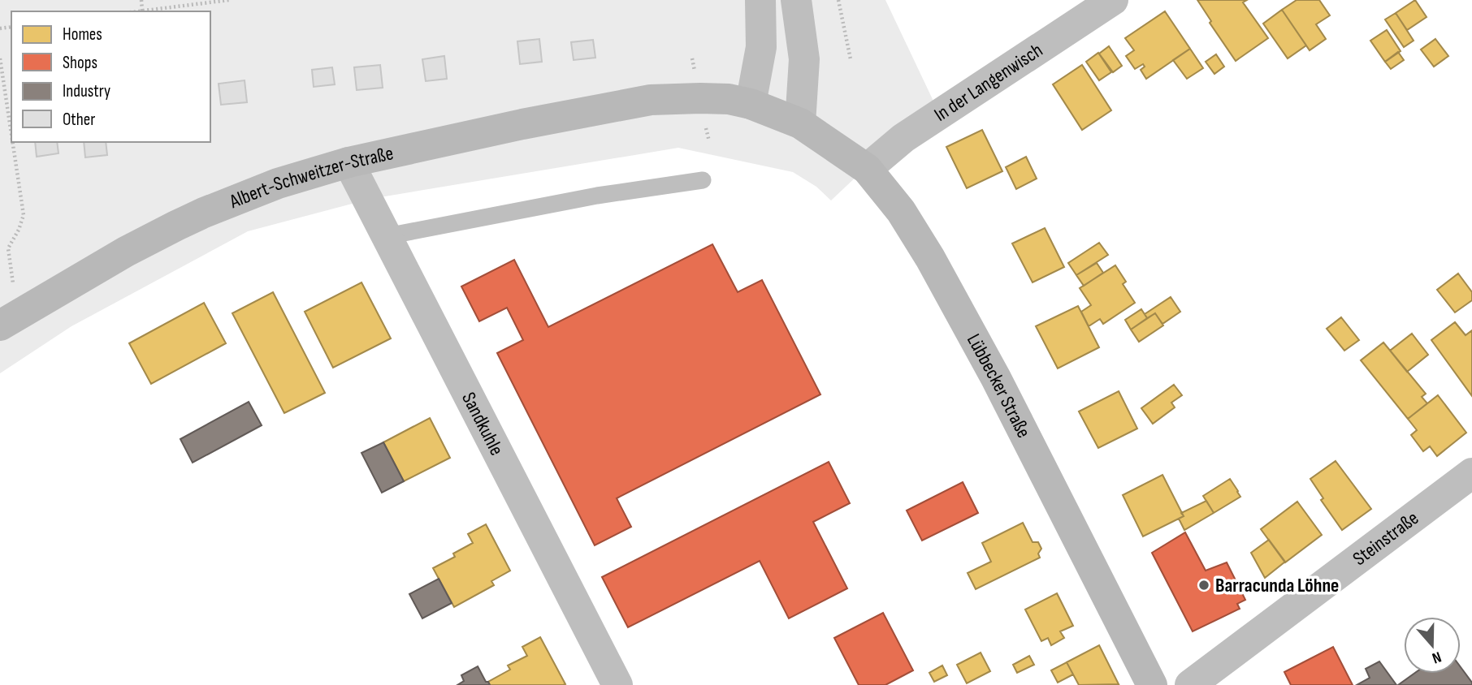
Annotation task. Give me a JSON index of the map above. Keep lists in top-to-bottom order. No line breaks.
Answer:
{"streets":{"main road":["Albert-Schweitzer-Straße","Lübbecker Straße"],"street":["In der Langenwisch","Sandkuhle","Steinstraße"]},"crossings":[["In der Langenwisch","Lübbecker Straße"],["Albert-Schweitzer-Straße","Lübbecker Straße"],["Albert-Schweitzer-Straße","Sandkuhle"]],"places":["Barracunda Löhne"],"legend":["Homes","Shops","Industry","Other"],"north":"bottom"}
